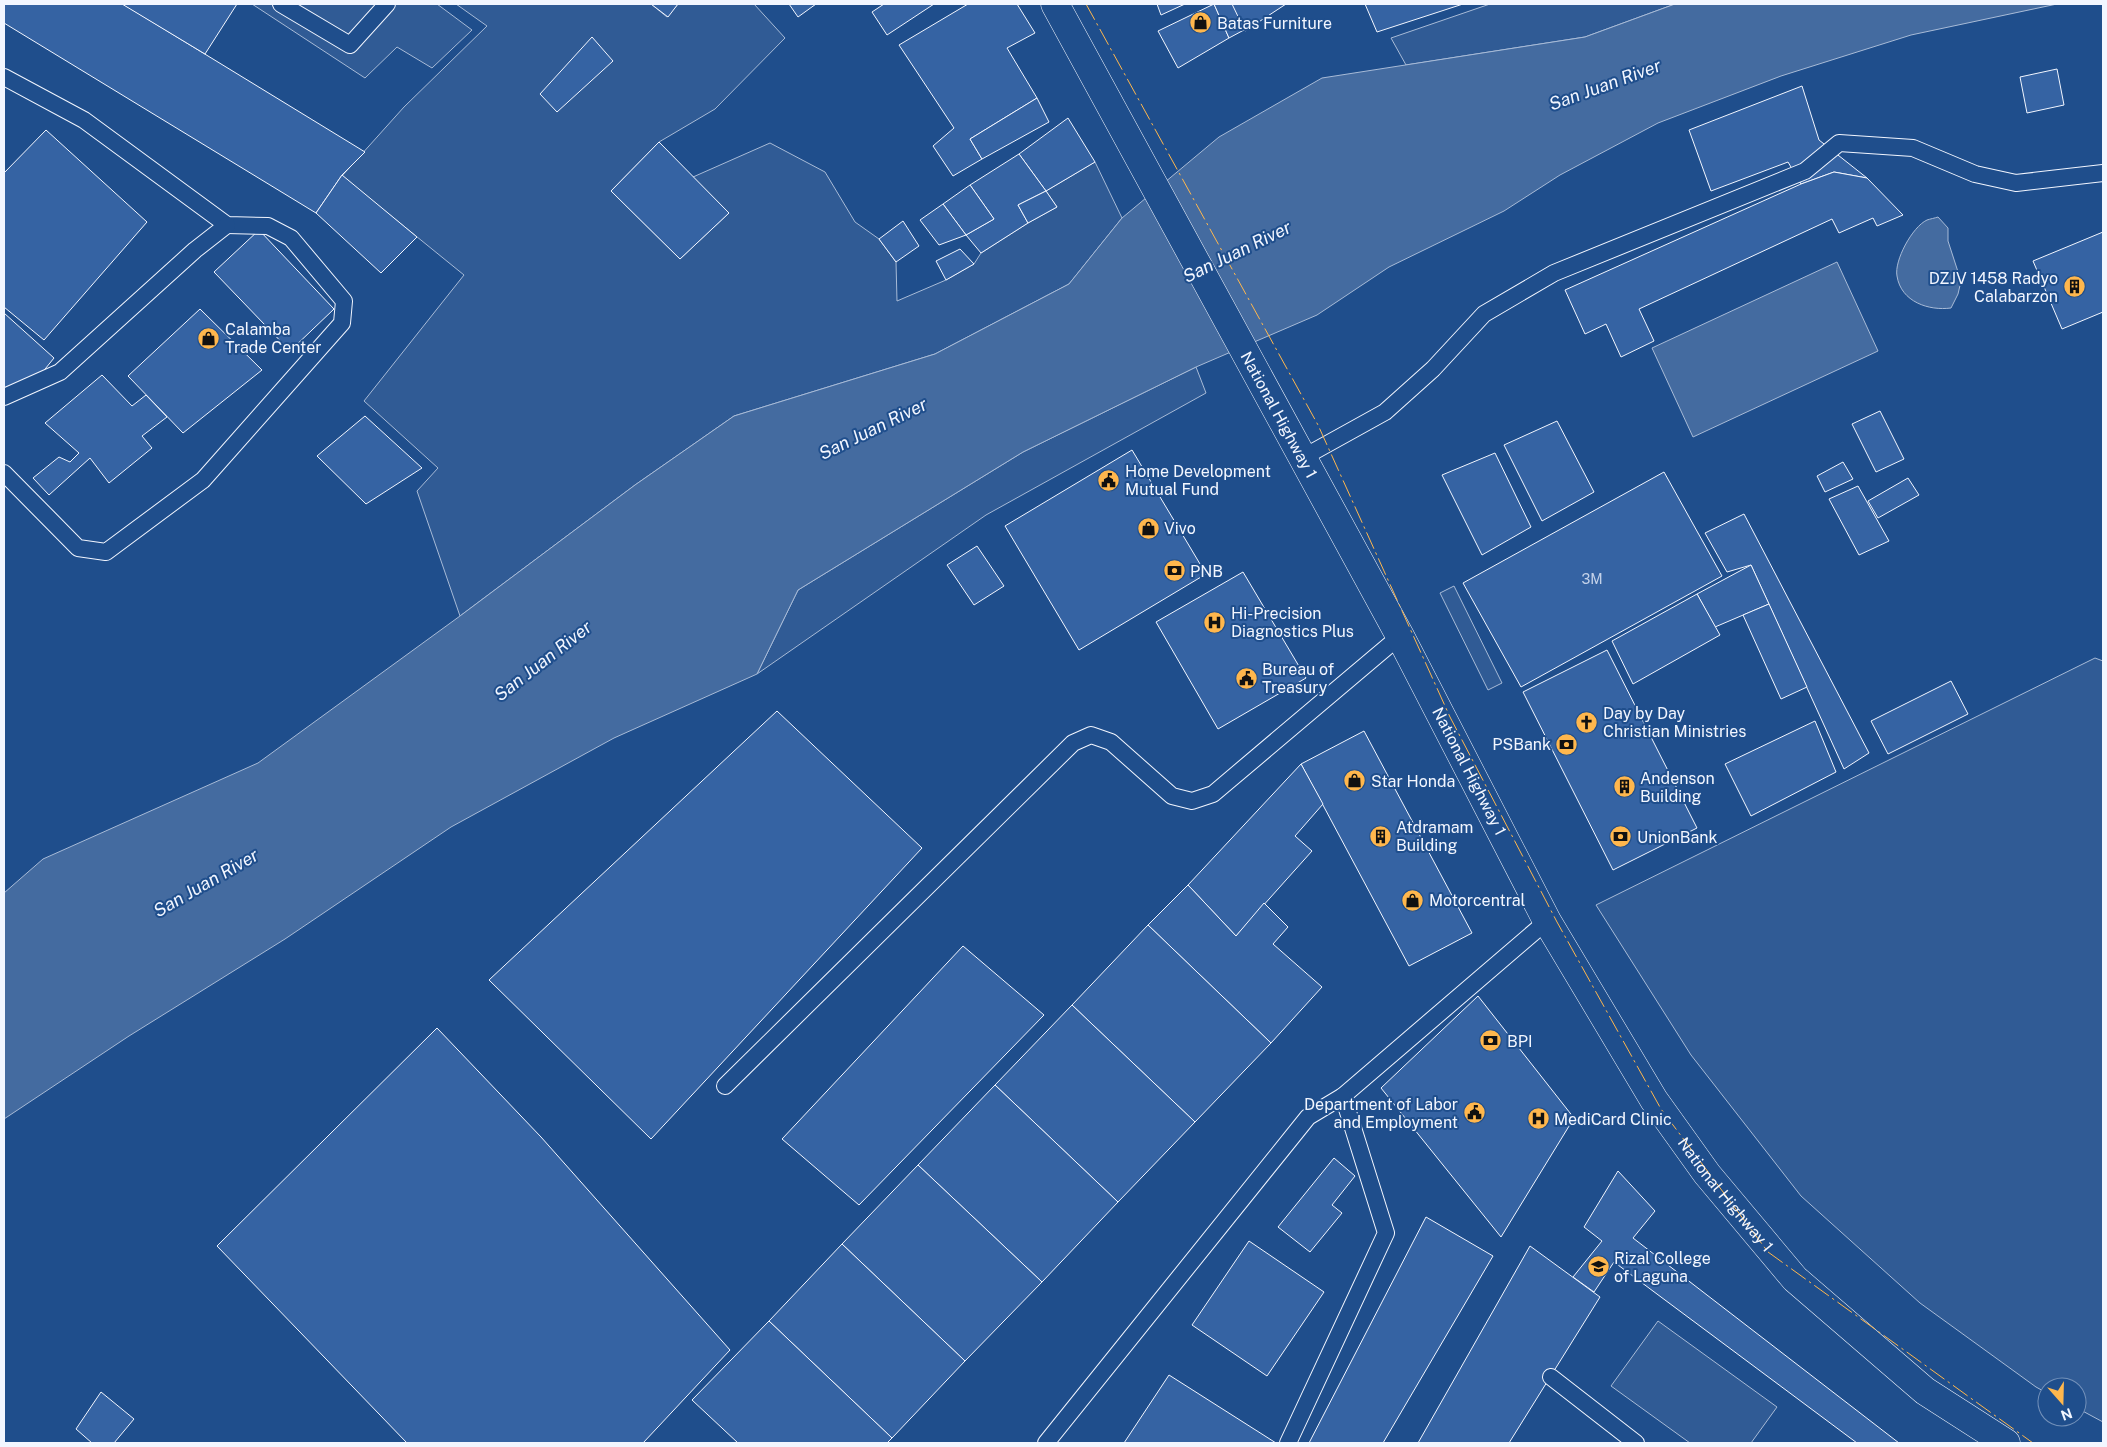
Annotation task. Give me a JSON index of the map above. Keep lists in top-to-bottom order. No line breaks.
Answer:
{"streets":{"highway":["National Highway 1"]},"water":["San Juan River"],"places":{"shop":["Batas Furniture","Calamba Trade Center","Vivo","Star Honda","Motorcentral"],"building":["DZJV 1458 Radyo Calabarzon","Andenson Building","Atdramam Building"],"public building":["Home Development Mutual Fund","Bureau of Treasury","Department of Labor and Employment"],"bank":["PNB","PSBank","UnionBank","BPI"],"hospital":["Hi-Precision Diagnostics Plus","MediCard Clinic"],"church":["Day by Day Christian Ministries"],"school or university":["Rizal College of Laguna"]},"house_numbers":["3M"],"north":"bottom"}
